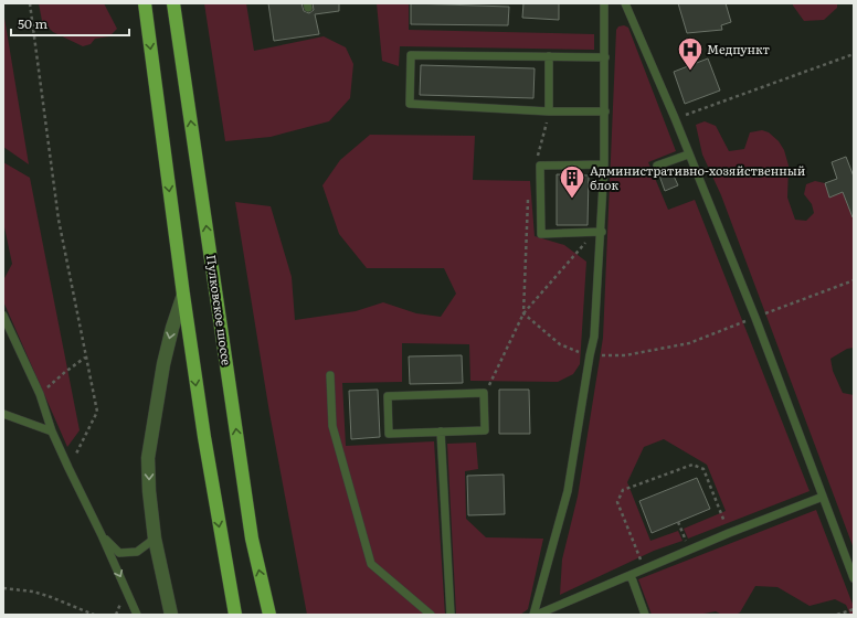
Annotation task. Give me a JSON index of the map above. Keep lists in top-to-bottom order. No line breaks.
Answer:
{"streets":{"highway":["Пулковское шоссе"]},"places":{"hospital":["Медпункт"],"building":["Административно-хозяйственный блок"]},"scale_bar":"50 m"}
